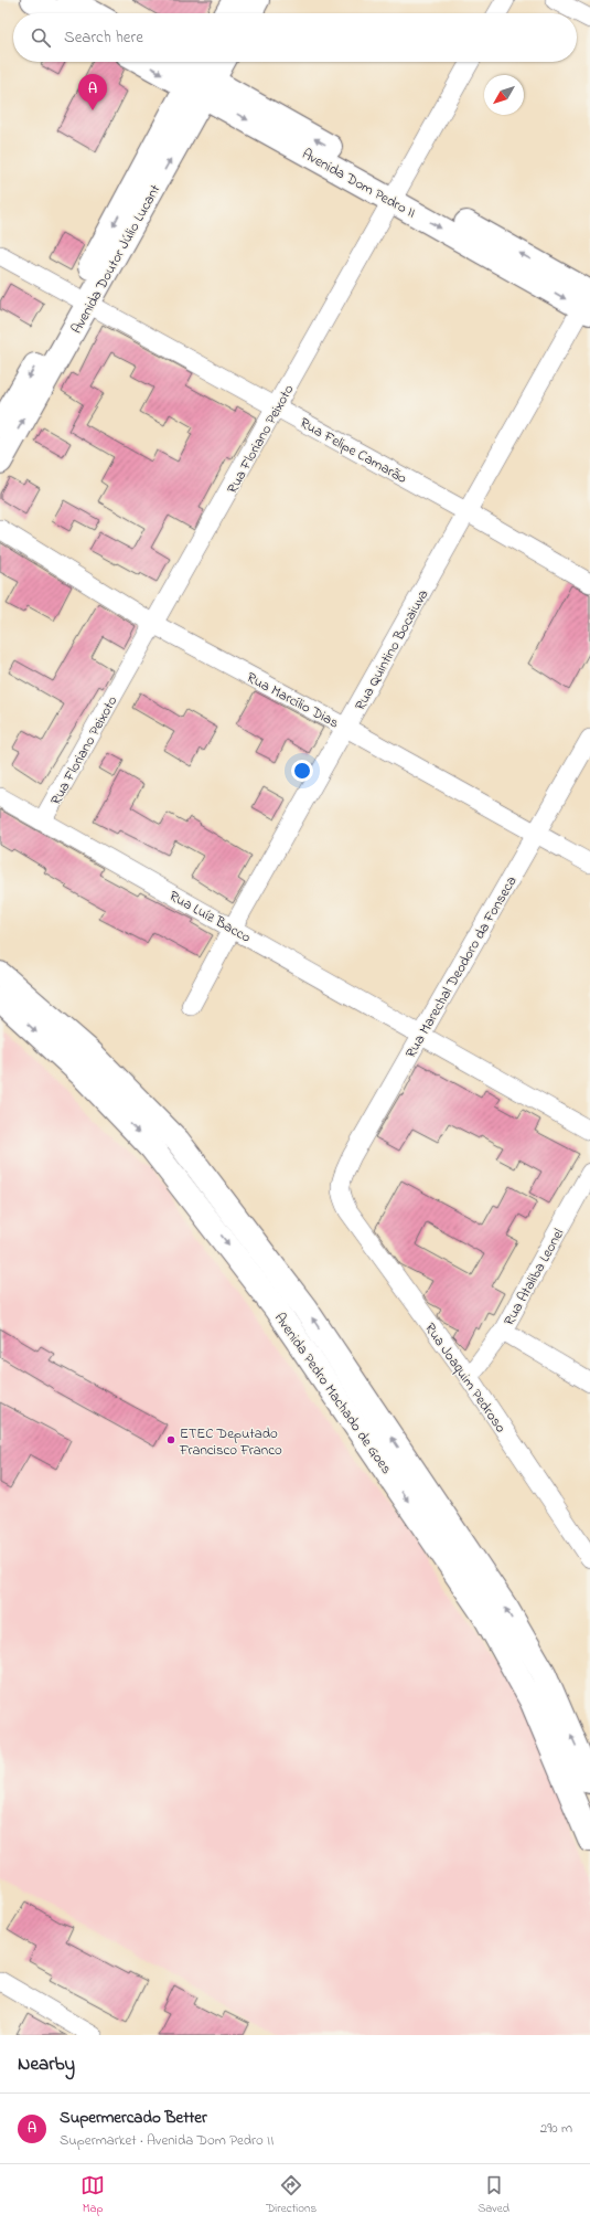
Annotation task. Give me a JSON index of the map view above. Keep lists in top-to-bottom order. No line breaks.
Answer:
{"streets":{"street":["Avenida Dom Pedro II","Avenida Doutor Júlio Lucant","Rua Floriano Peixoto","Rua Felipe Camarão","Rua Quintino Bocaiuva","Rua Marcílio Dias","Rua Luíz Bacco","Rua Marechal Deodoro da Fonseca","Rua Ataliba Leonel","Rua Joaquim Pedroso","Avenida Pedro Machado de Goes"]},"crossings":[["Avenida Dom Pedro II","Avenida Doutor Júlio Lucant"],["Avenida Dom Pedro II","Rua Floriano Peixoto"],["Avenida Dom Pedro II","Rua Quintino Bocaiuva"],["Avenida Doutor Júlio Lucant","Rua Felipe Camarão"],["Rua Floriano Peixoto","Rua Felipe Camarão"],["Rua Floriano Peixoto","Rua Marcílio Dias"],["Rua Floriano Peixoto","Rua Luíz Bacco"],["Rua Felipe Camarão","Rua Quintino Bocaiuva"],["Rua Quintino Bocaiuva","Rua Marcílio Dias"],["Rua Quintino Bocaiuva","Rua Luíz Bacco"],["Rua Marcílio Dias","Rua Marechal Deodoro da Fonseca"],["Rua Luíz Bacco","Rua Marechal Deodoro da Fonseca"],["Rua Marechal Deodoro da Fonseca","Rua Joaquim Pedroso"],["Rua Ataliba Leonel","Rua Joaquim Pedroso"]],"places":["ETEC Deputado Francisco Franco"],"north":"bottom left","page":{"search":"Search here","pins":"A","heading":"Nearby","list":[{"mark":"A","name":"Supermercado Better","note":"Supermarket · Avenida Dom Pedro II","value":"290 m"}],"nav":["Map","Directions","Saved"]}}
